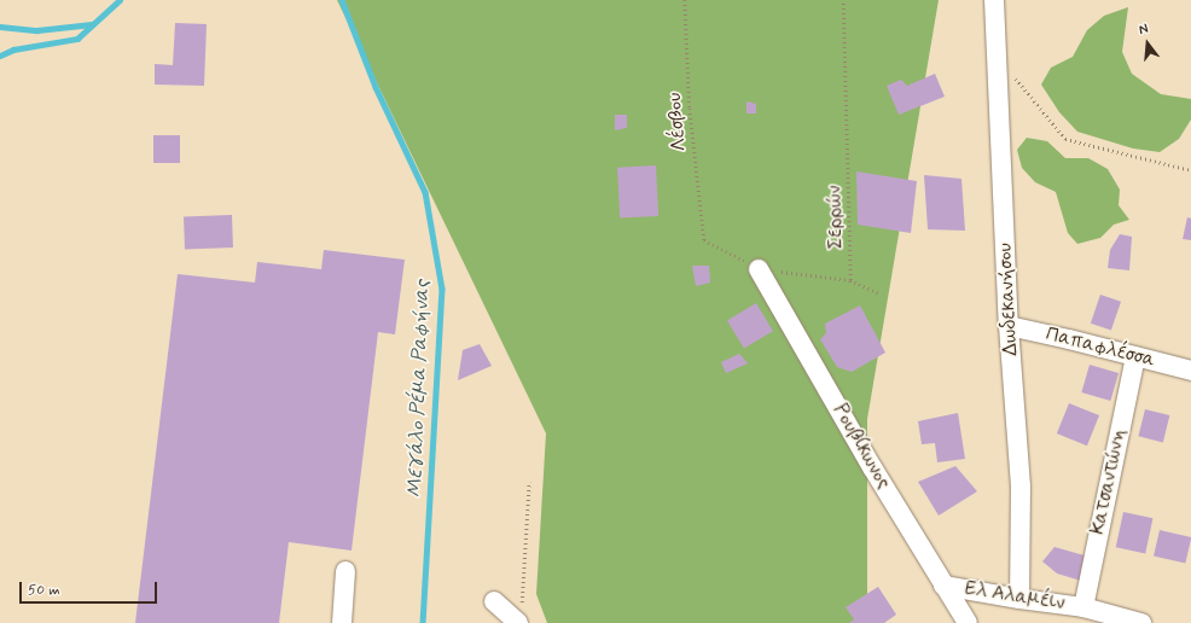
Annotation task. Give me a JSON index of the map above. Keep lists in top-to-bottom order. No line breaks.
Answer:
{"streets":{"street":["Δωδεκανήσου","Παπαφλέσσα","Ρουβίκωνος","Κατσαντώνη","Ελ Αλαμέιν"],"path":["Λέσβου","Σερρών"]},"crossings":[["Λέσβου","Σερρών"],["Σερρών","Ρουβίκωνος"],["Δωδεκανήσου","Παπαφλέσσα"],["Δωδεκανήσου","Ελ Αλαμέιν"],["Παπαφλέσσα","Κατσαντώνη"],["Ρουβίκωνος","Ελ Αλαμέιν"],["Κατσαντώνη","Ελ Αλαμέιν"]],"water":["Μεγάλο Ρέμα Ραφήνας"],"scale_bar":"50 m","north":"top"}
